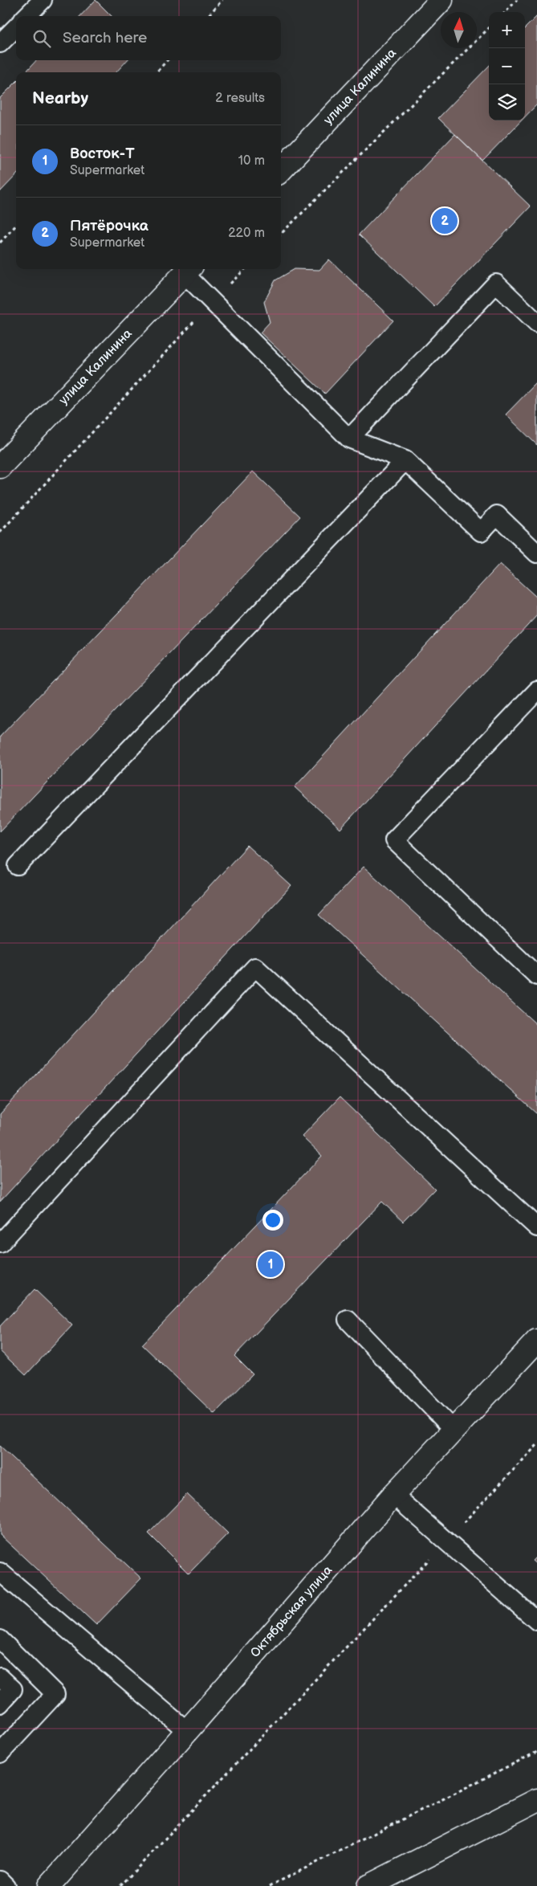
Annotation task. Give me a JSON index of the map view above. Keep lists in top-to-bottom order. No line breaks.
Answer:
{"streets":{"street":["улица Калинина","Октябрьская улица"]},"north":"top","page":{"map_buttons":["+","−"],"search":"Search here","heading":["Nearby","2 results"],"list":[{"mark":"1","name":"Восток-Т","note":"Supermarket","value":"10 m"},{"mark":"2","name":"Пятёрочка","note":"Supermarket","value":"220 m"}],"pins":["2","1"]}}
